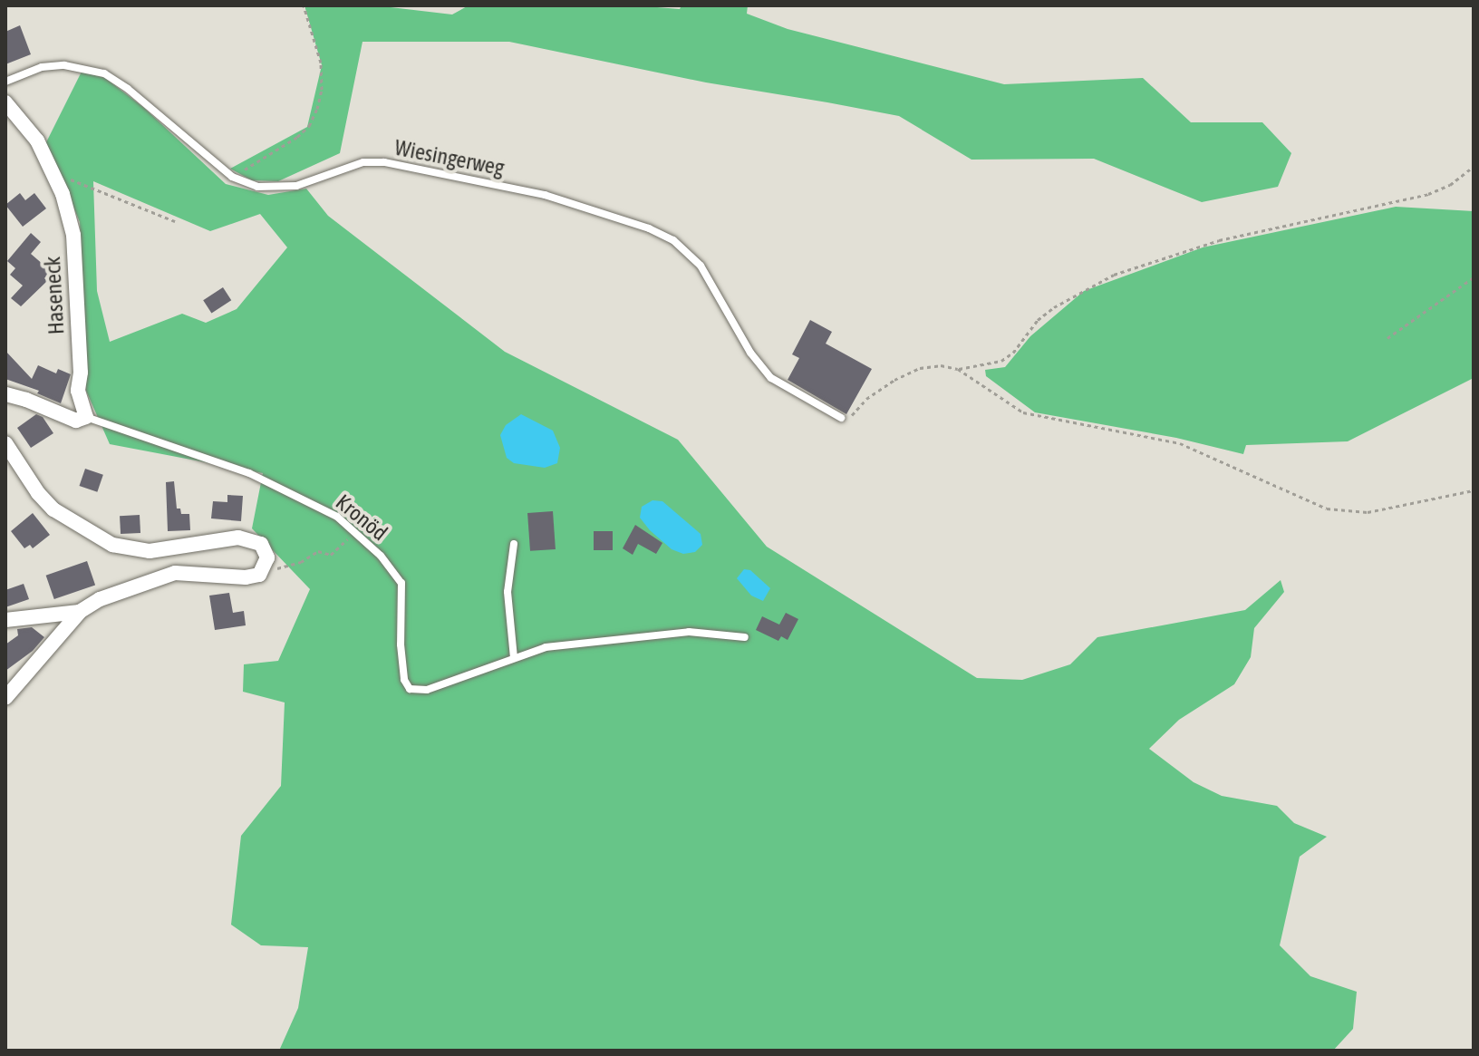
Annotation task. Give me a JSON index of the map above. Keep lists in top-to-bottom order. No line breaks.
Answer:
{"streets":{"street":["Haseneck"],"lane":["Wiesingerweg","Kronöd"]},"crossings":[["Haseneck","Kronöd"]]}
